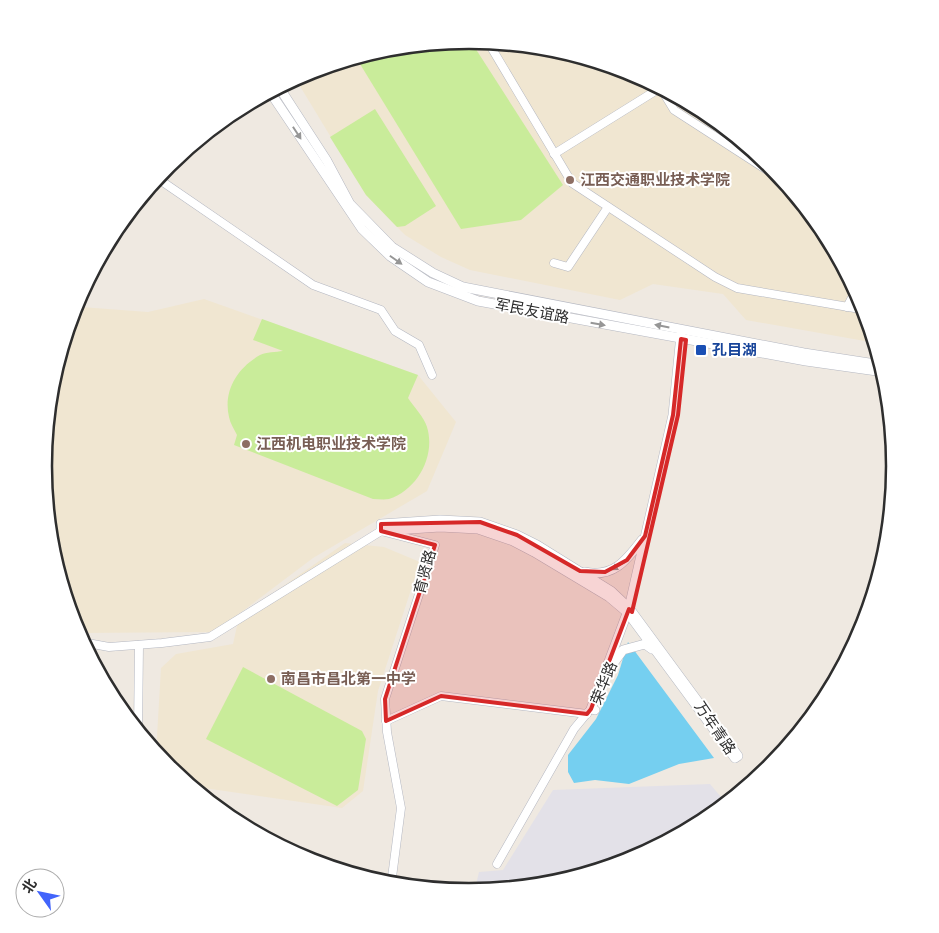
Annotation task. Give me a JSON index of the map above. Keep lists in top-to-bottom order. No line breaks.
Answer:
{"streets":{"street":["军民友谊路","育贤路","荣华路","万年青路"]},"crossings":[["军民友谊路","荣华路"],["育贤路","万年青路"],["荣华路","万年青路"]],"places":{"other":["江西交通职业技术学院","江西机电职业技术学院","南昌市昌北第一中学"],"transit":["孔目湖"]},"north":"top left"}
